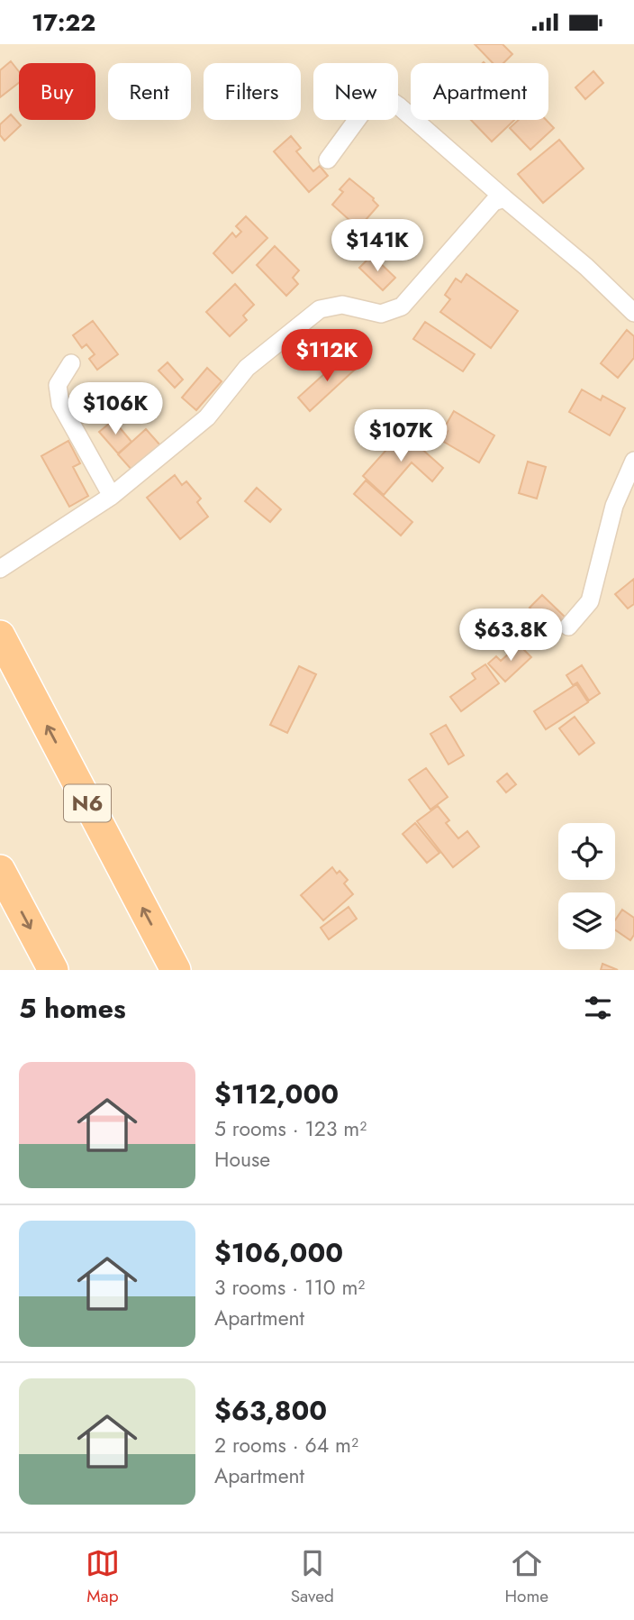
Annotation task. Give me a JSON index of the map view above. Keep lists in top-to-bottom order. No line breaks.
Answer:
{"streets":{"highway":["N6"]},"page":{"status":"17:22","chip":["Buy","Rent","Filters","New","Apartment"],"price":["$141K","$112K","$106K","$107K","$63.8K"],"heading":"5 homes","list":[{"name":"$112,000","note":"5 rooms · 123 m² · House"},{"name":"$106,000","note":"3 rooms · 110 m² · Apartment"},{"name":"$63,800","note":"2 rooms · 64 m² · Apartment"}],"tabs":["Map","Saved","Home"]}}
